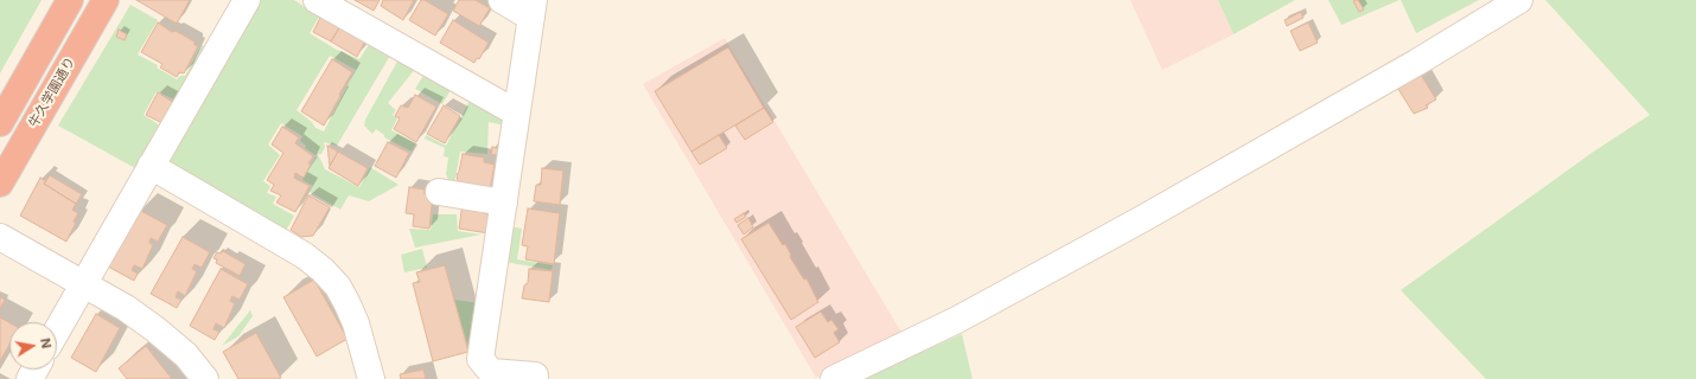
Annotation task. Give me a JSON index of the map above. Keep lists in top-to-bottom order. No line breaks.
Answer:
{"streets":{"highway":["牛久学園通り"]},"north":"right"}
